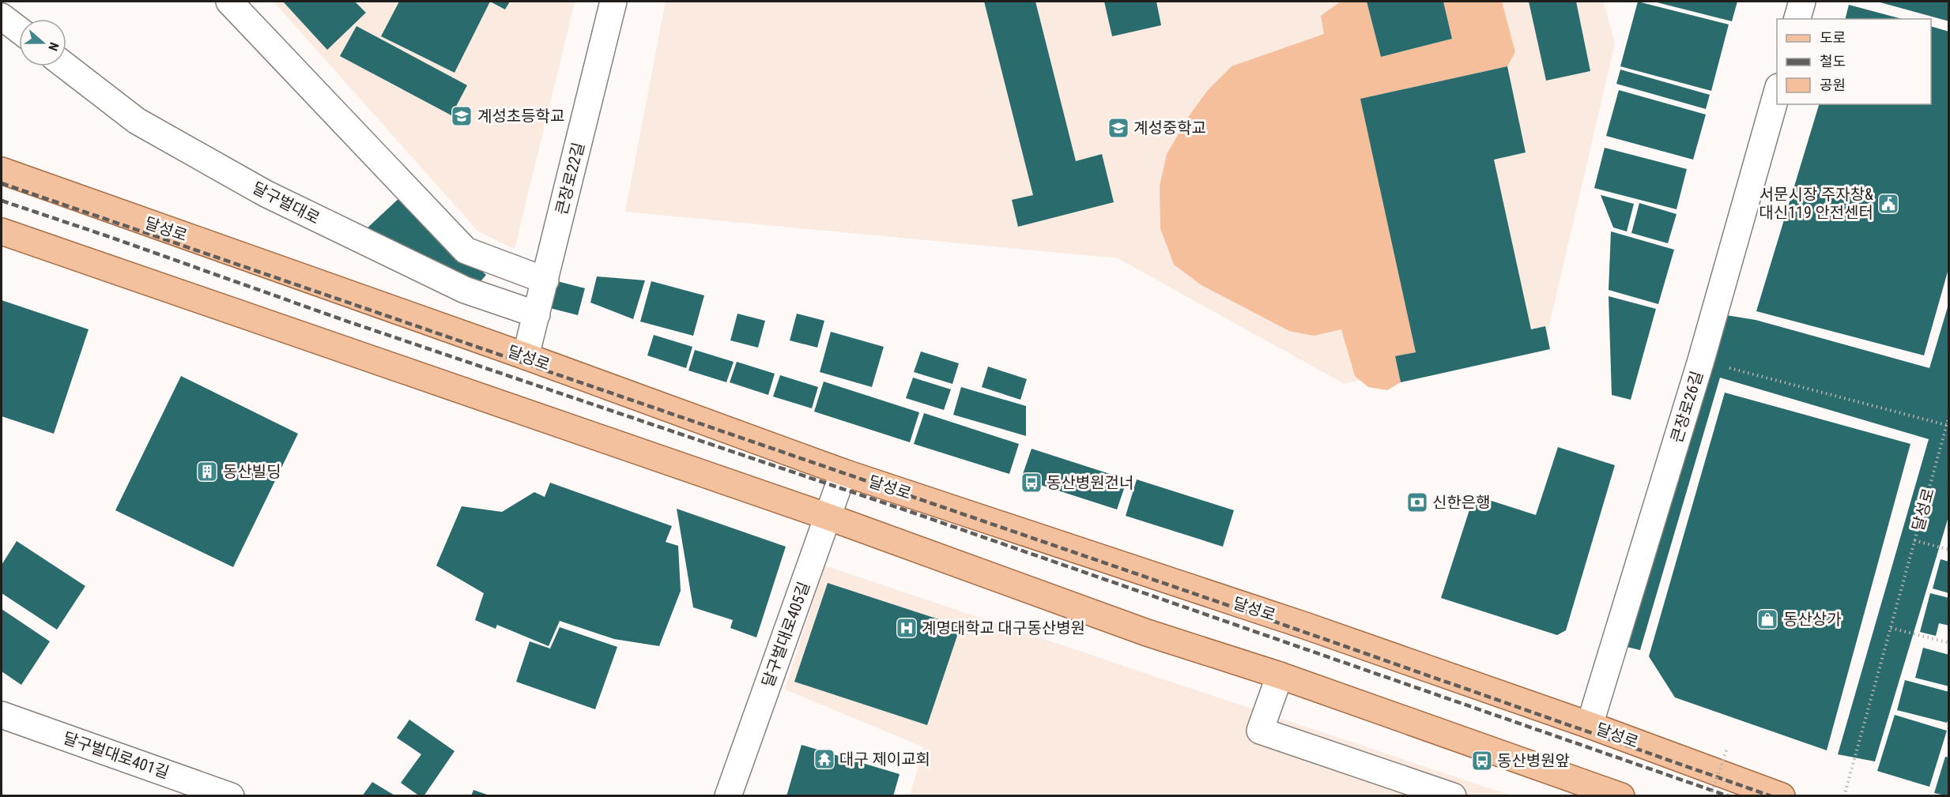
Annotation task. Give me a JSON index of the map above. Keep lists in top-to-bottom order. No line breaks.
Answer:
{"streets":{"main road":["달성로"],"street":["큰장로22길","달구벌대로","큰장로26길","달구벌대로405길","달구벌대로401길"]},"crossings":[["큰장로22길","달구벌대로"],["큰장로22길","달성로"],["달성로","큰장로26길"],["달성로","달구벌대로405길"]],"places":{"school or university":["계성초등학교","계성중학교"],"public building":["서문시장 주자창& 대신119 안전센터"],"building":["동산빌딩"],"bus stop":["동산병원건너","동산병원앞"],"bank":["신한은행"],"shop":["동산상가"],"hospital":["계명대학교 대구동산병원"],"temple":["대구 제이교회"]},"legend":["도로","철도","공원"],"north":"right"}
